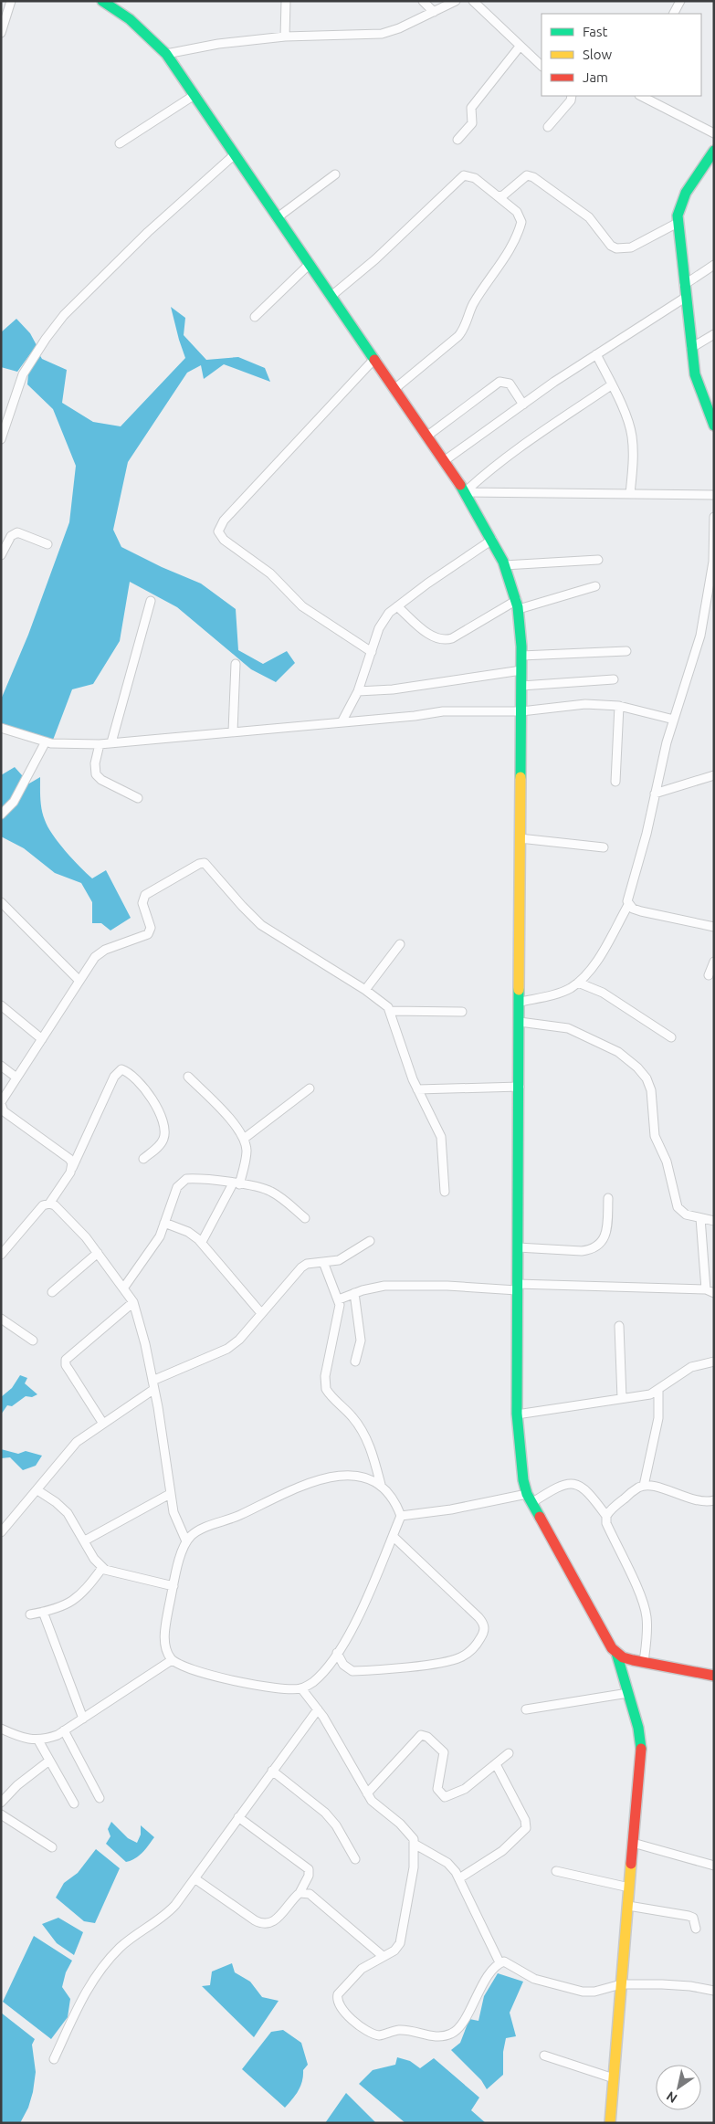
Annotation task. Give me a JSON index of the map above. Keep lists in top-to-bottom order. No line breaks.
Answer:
{"legend":["Fast","Slow","Jam"],"north":"bottom left"}
